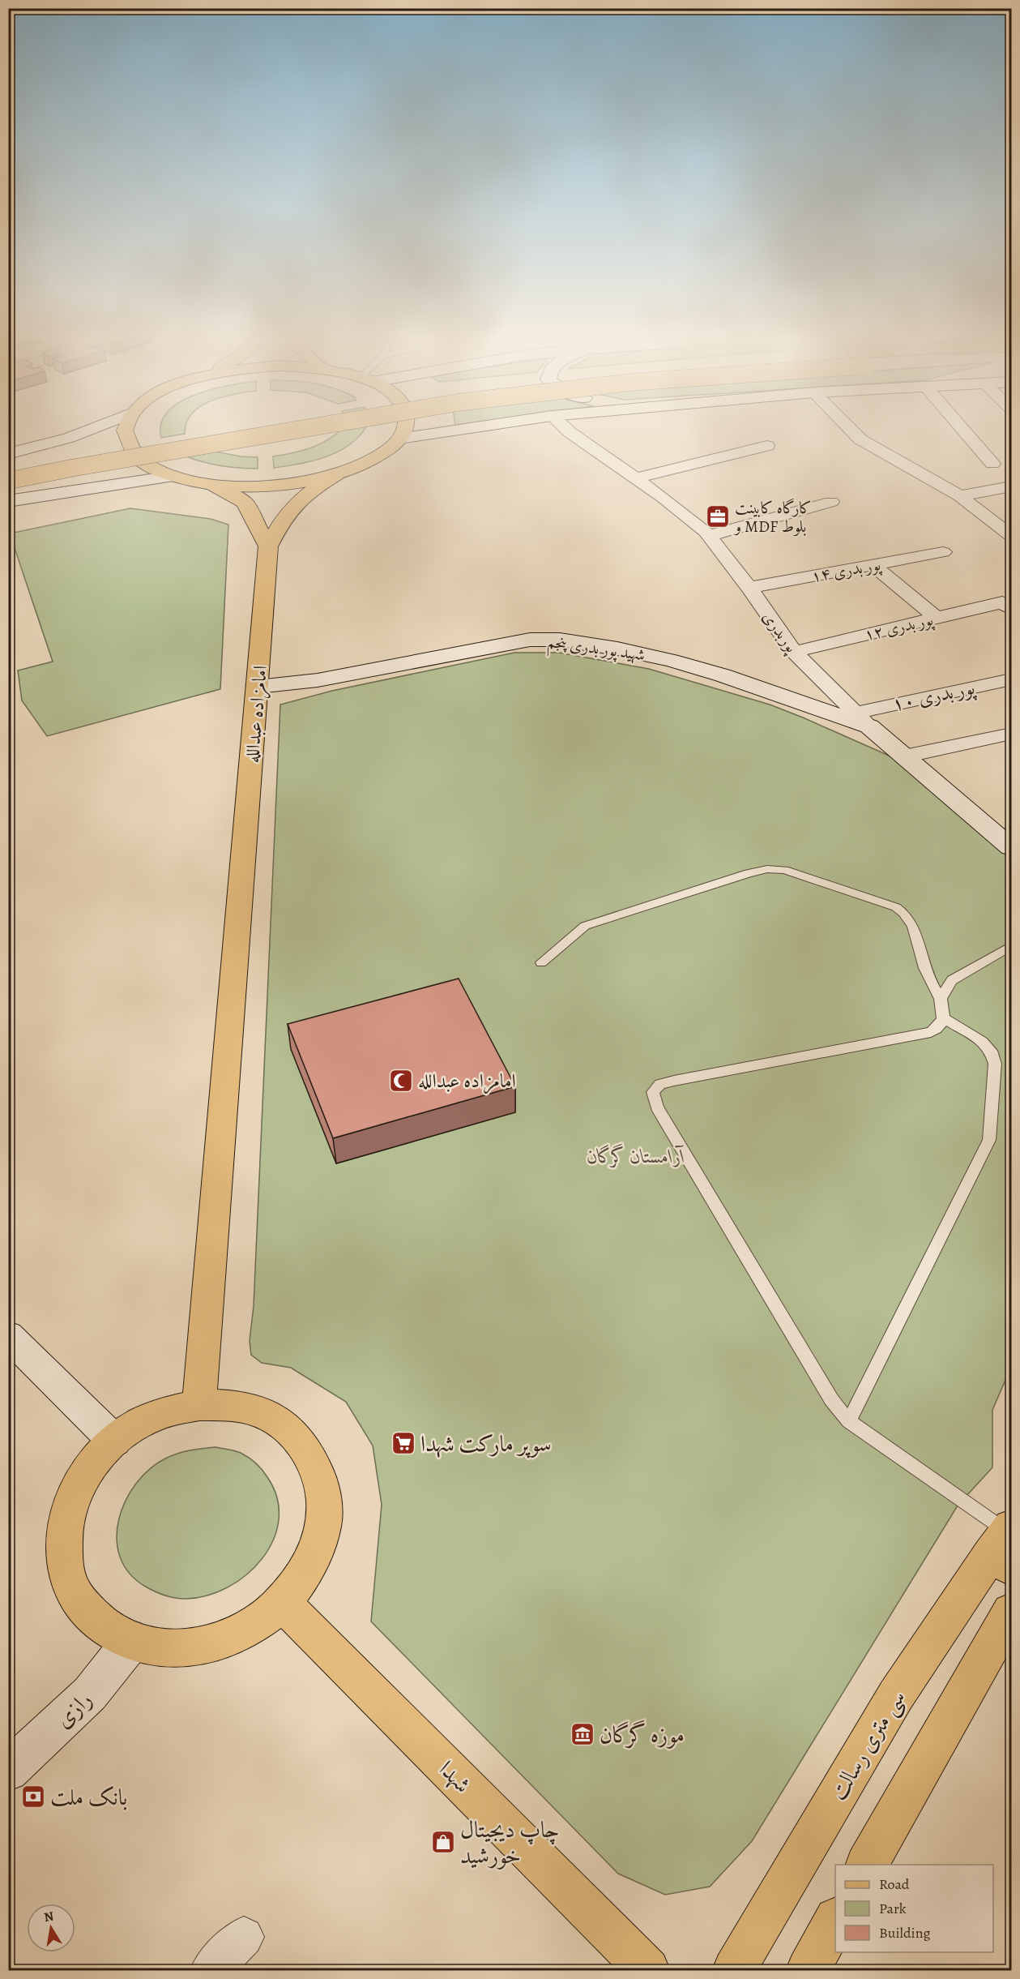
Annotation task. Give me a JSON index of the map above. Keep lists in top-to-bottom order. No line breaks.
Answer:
{"streets":{"main road":["پوربدری","شهید پور بدری پنجم","امامزاده عبدالله","رازی","سی متری رسالت","شهدا"],"street":["پور بدری ۱۴","پور بدری ۱۲","پور بدری ۱۰"]},"crossings":[["پور بدری ۱۴","پوربدری"],["پور بدری ۱۲","پوربدری"],["پوربدری","شهید پور بدری پنجم"],["پوربدری","پور بدری ۱۰"],["شهید پور بدری پنجم","پور بدری ۱۰"],["شهید پور بدری پنجم","امامزاده عبدالله"]],"parks":["آرامستان گرگان"],"places":{"office":["کارگاه کابینت و MDF بلوط"],"mosque":["امامزاده عبدالله"],"supermarket":["سوپر مارکت شهدا"],"museum":["موزه گرگان"],"bank":["بانک ملت"],"shop":["چاپ دیجیتال خورشید"]},"legend":["Road","Park","Building"],"north":"top"}
